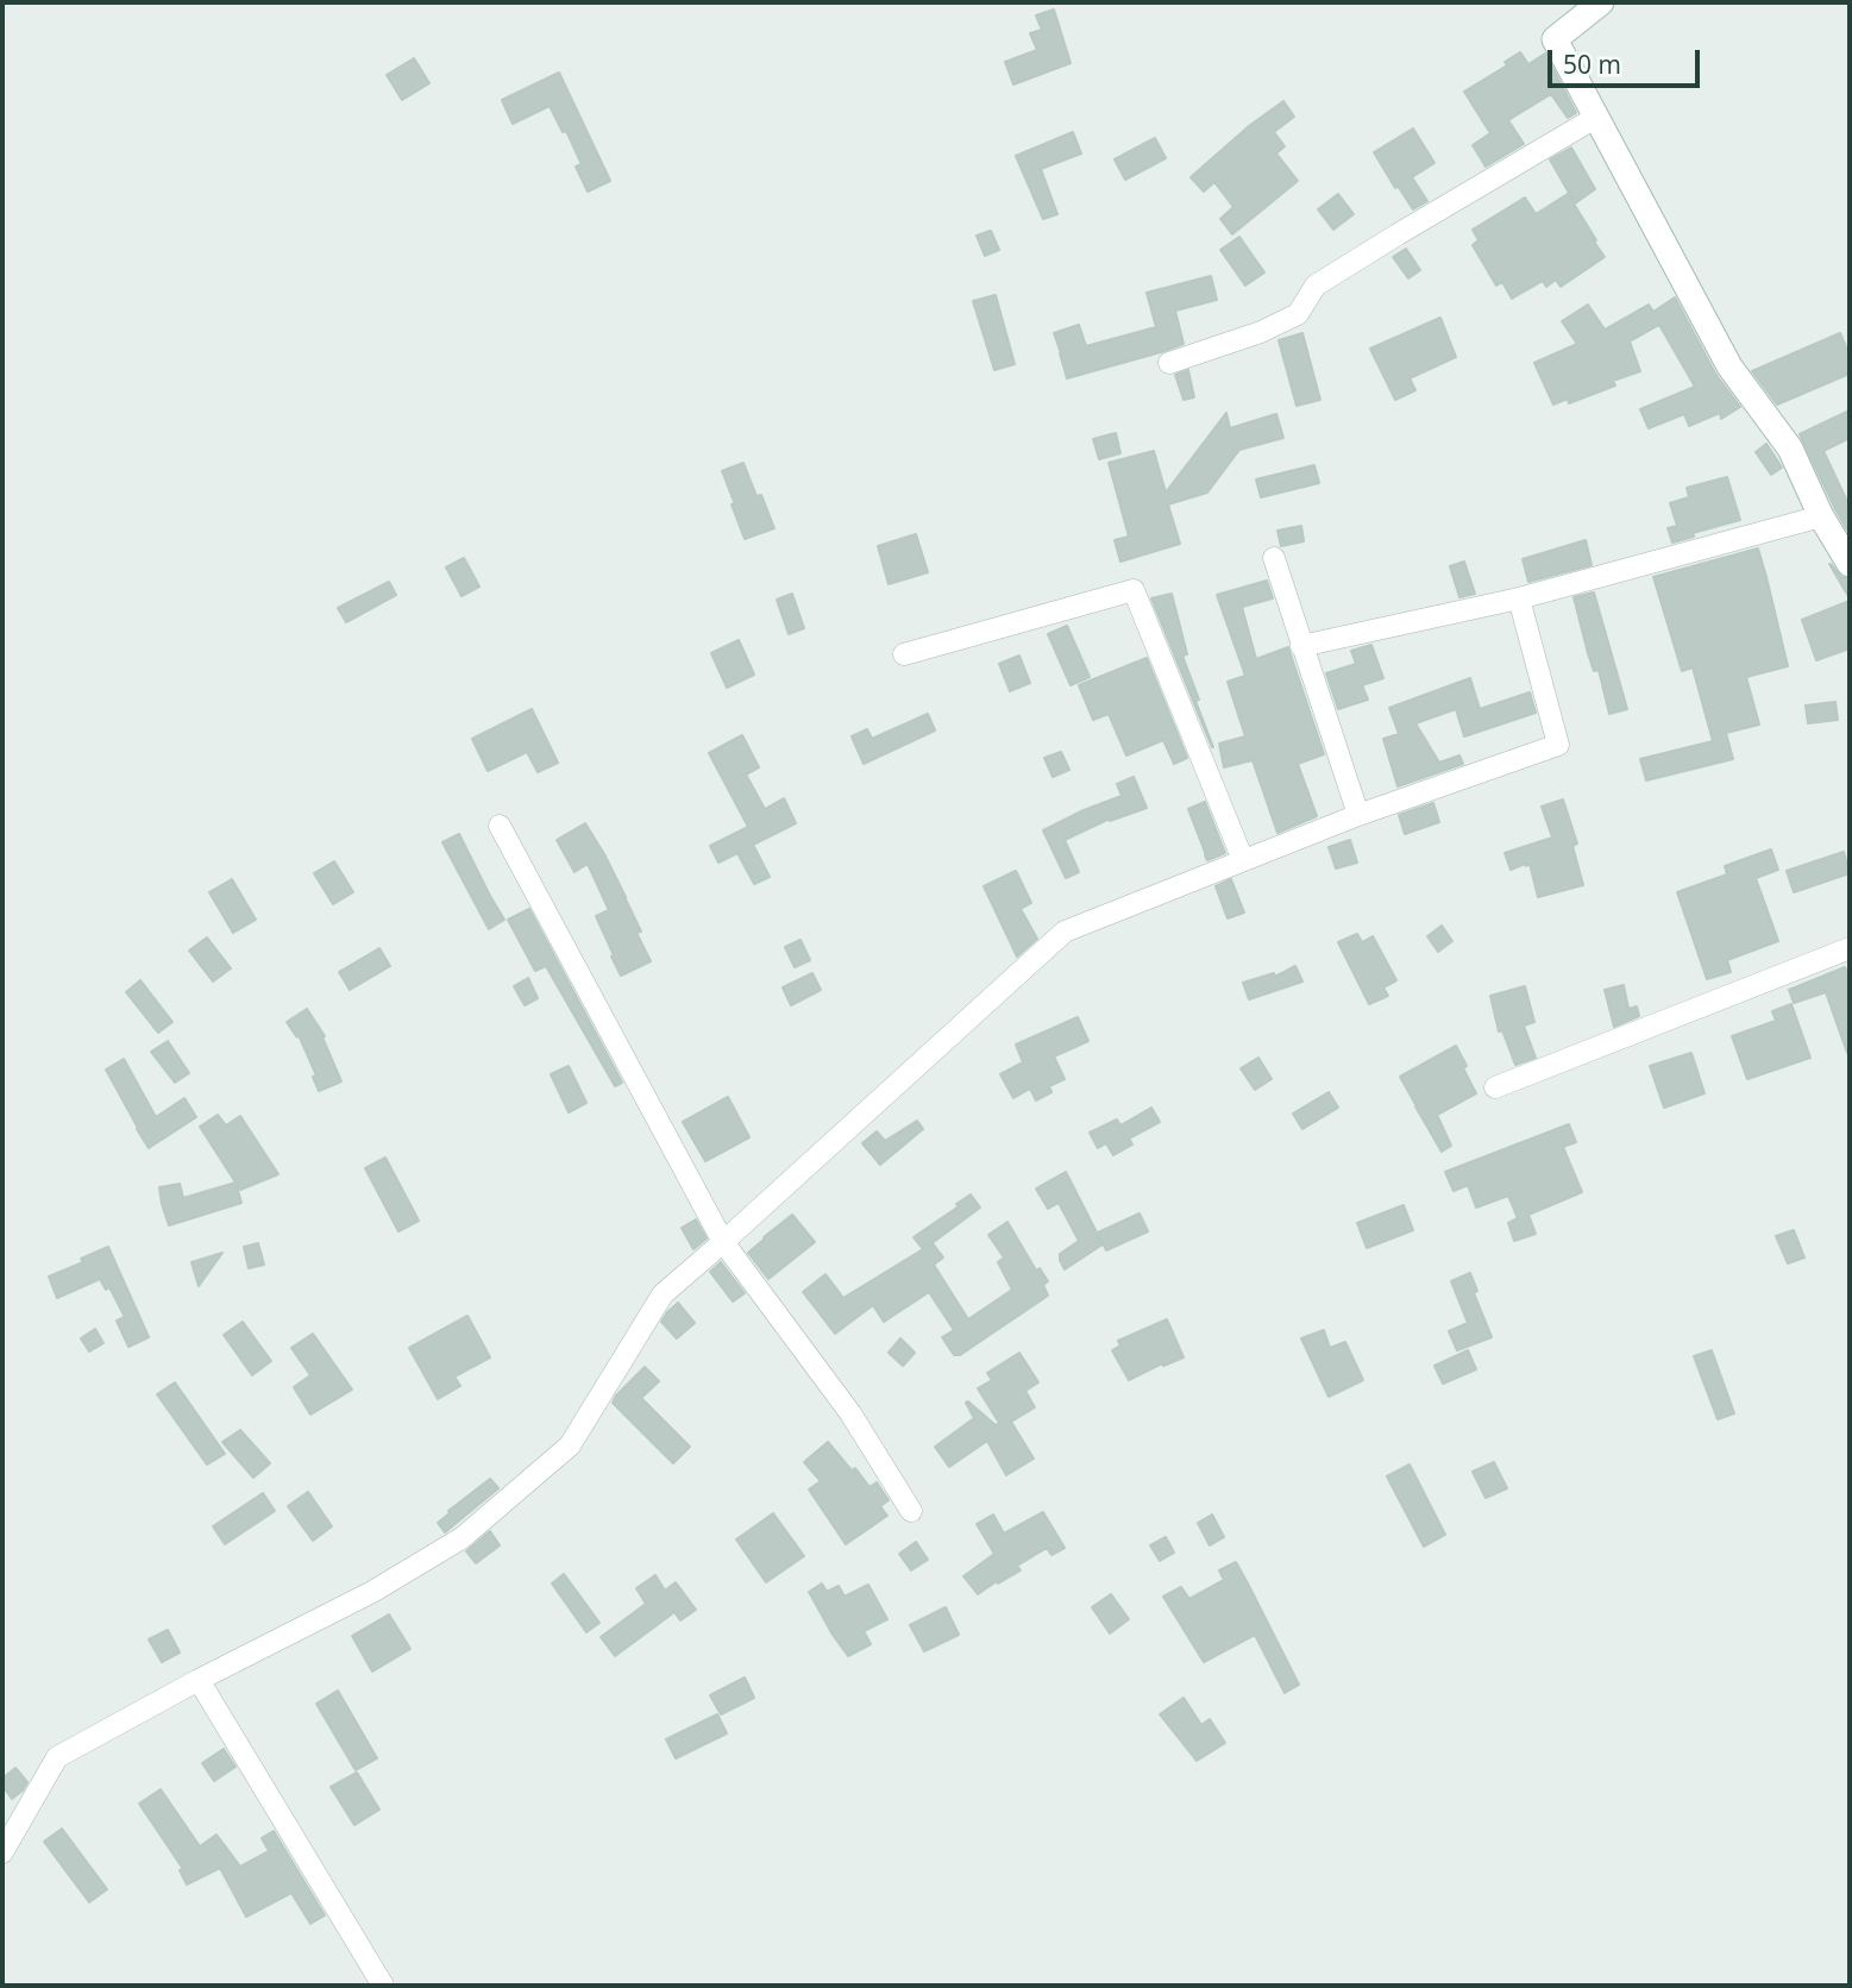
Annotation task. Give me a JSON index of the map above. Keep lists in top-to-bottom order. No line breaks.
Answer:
{"scale_bar":"50 m"}
